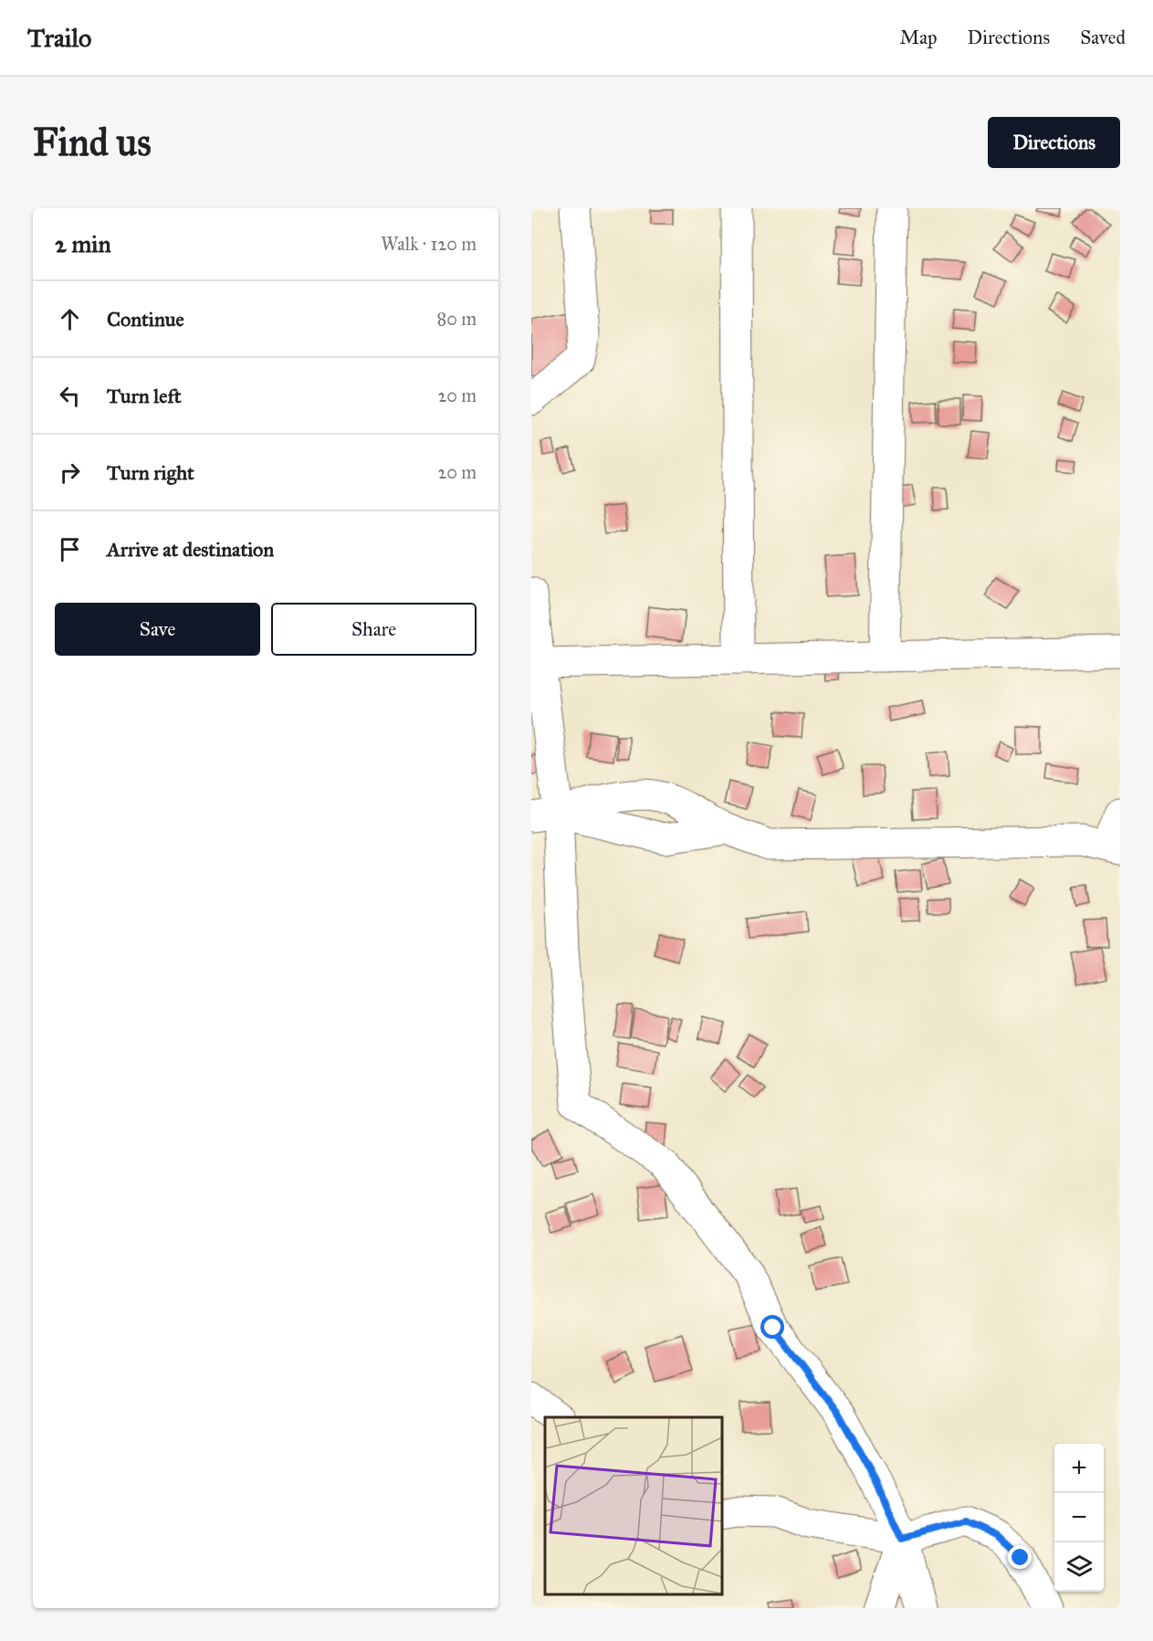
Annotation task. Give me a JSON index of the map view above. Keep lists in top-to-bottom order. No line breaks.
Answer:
{"page":{"header":"Trailo","nav":["Map","Directions","Saved"],"buttons":["Directions",["Save","Share"]],"title":"Find us","heading":["2 min","Walk · 120 m"],"list":[["Continue","80 m"],["Turn left","20 m"],["Turn right","20 m"],"Arrive at destination"],"map_buttons":["+","−"]}}
